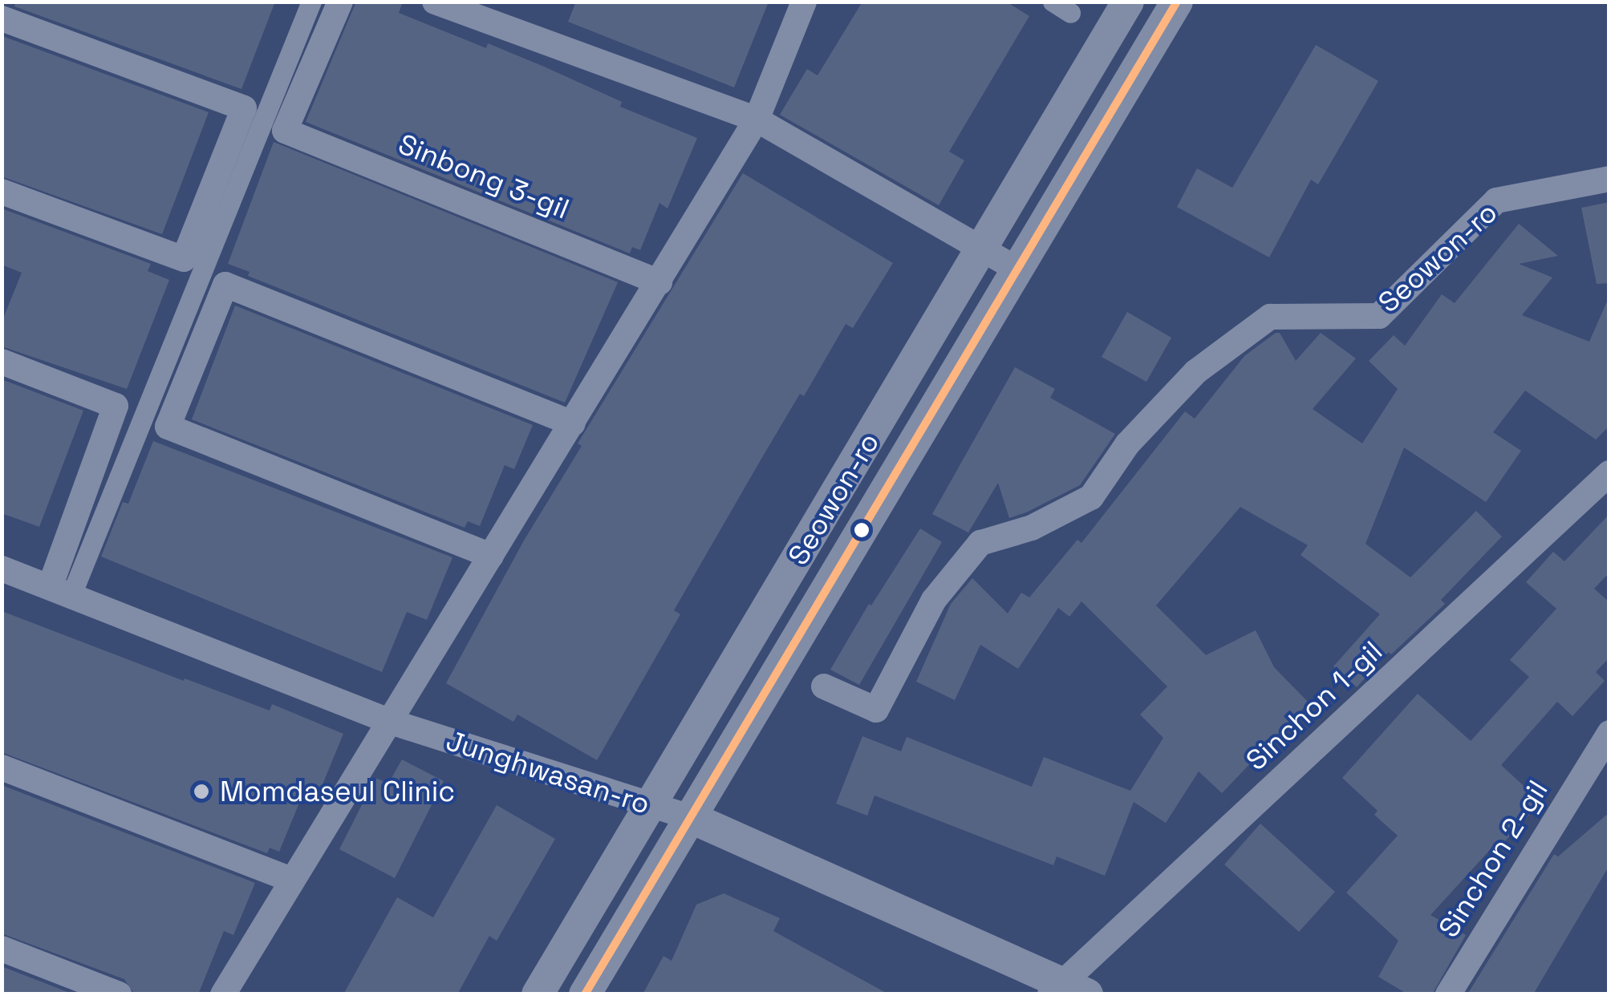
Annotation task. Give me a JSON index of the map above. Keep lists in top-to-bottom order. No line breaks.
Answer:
{"streets":{"street":["Sinbong 3-gil","Seowon-ro","Sinchon 1-gil","Junghwasan-ro","Sinchon 2-gil"]},"crossings":[["Seowon-ro","Junghwasan-ro"],["Sinchon 1-gil","Junghwasan-ro"]],"places":["Momdaseul Clinic"]}
